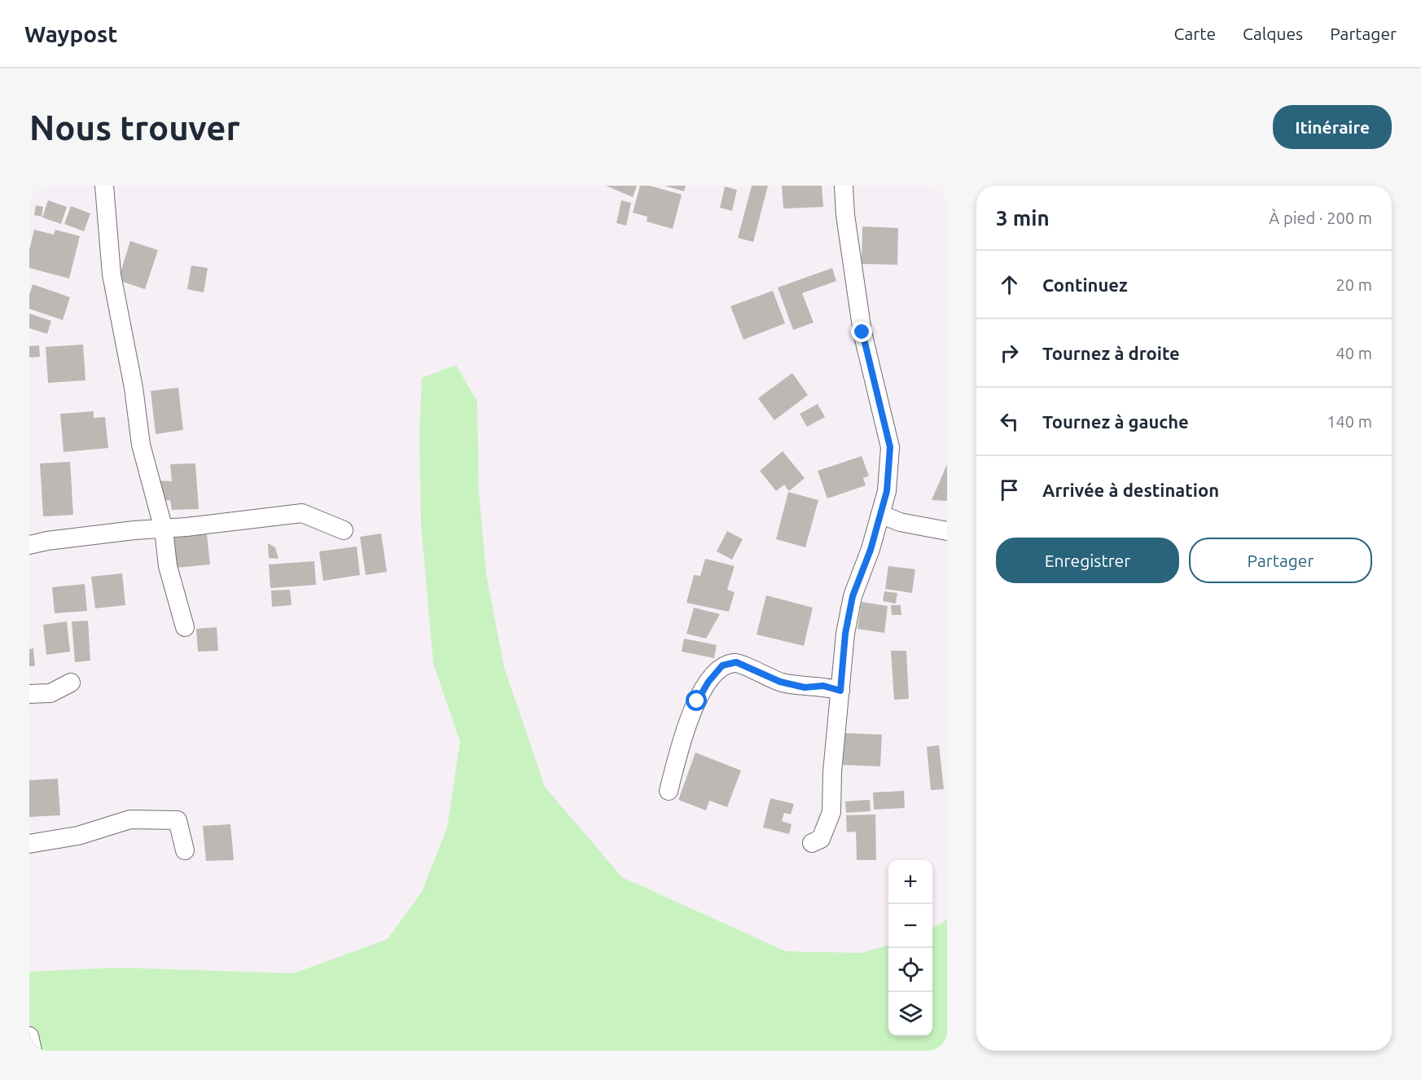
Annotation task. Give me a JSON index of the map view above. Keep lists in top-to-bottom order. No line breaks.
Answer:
{"page":{"header":"Waypost","nav":["Carte","Calques","Partager"],"buttons":["Itinéraire",["Enregistrer","Partager"]],"title":"Nous trouver","heading":["3 min","À pied · 200 m"],"list":[["Continuez","20 m"],["Tournez à droite","40 m"],["Tournez à gauche","140 m"],"Arrivée à destination"],"map_buttons":["+","−"]}}
